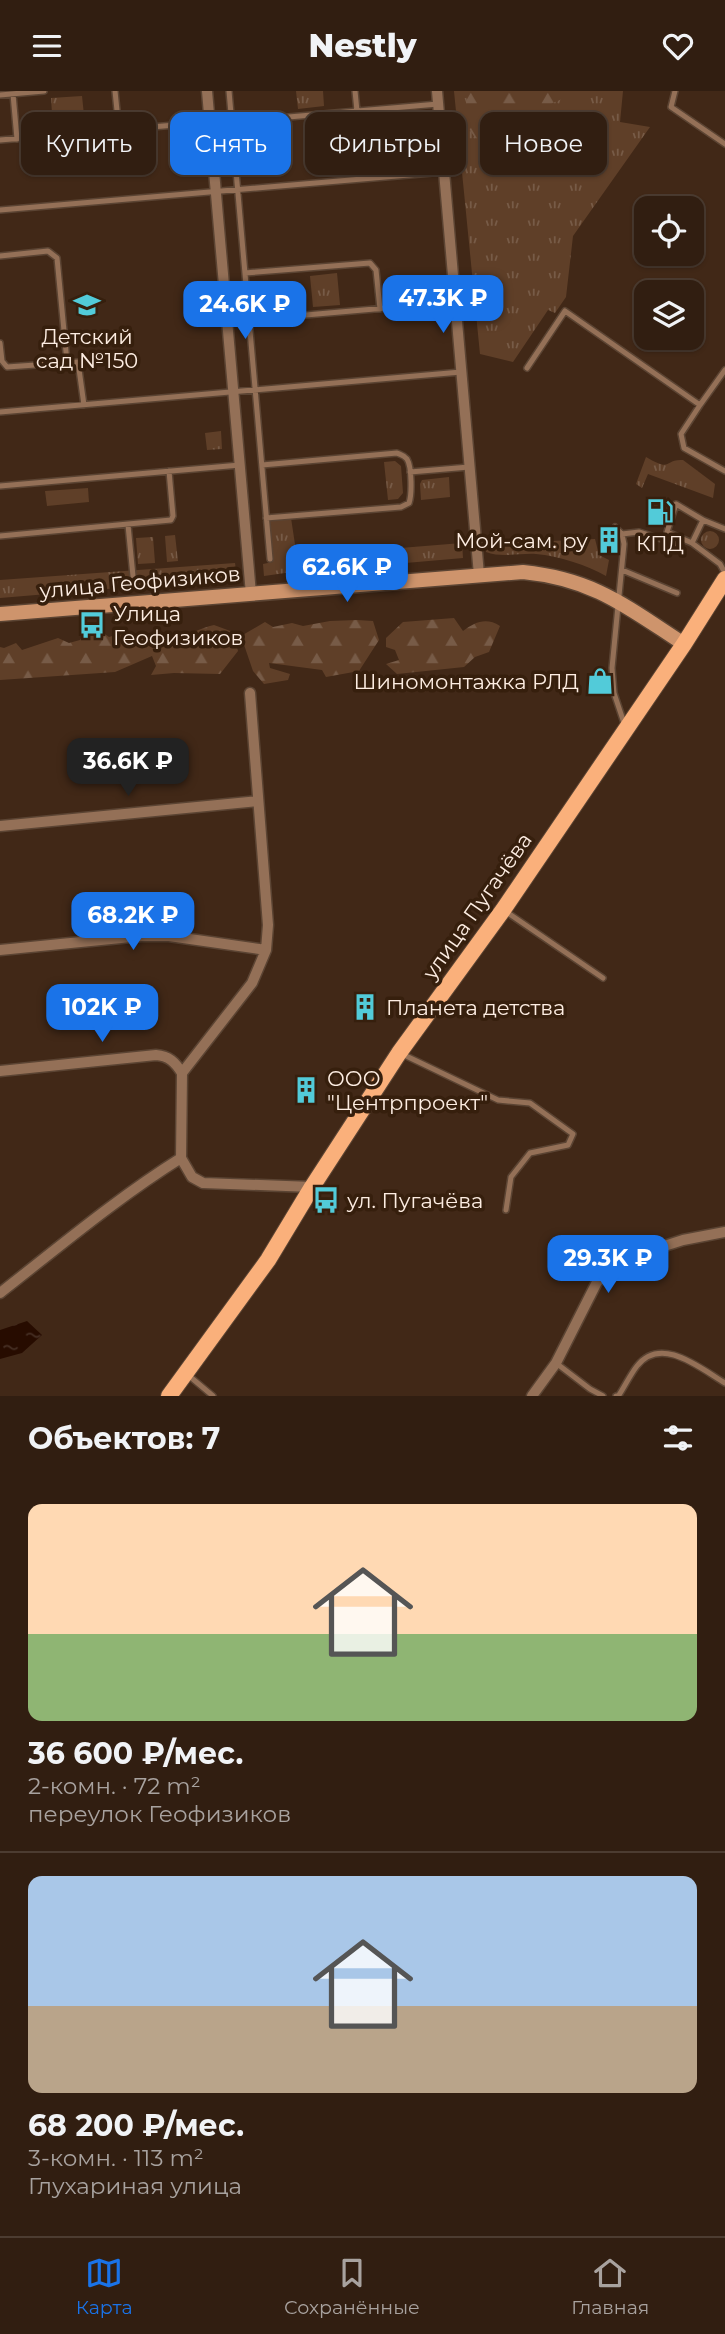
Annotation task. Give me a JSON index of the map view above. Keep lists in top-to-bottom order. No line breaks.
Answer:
{"streets":{"main road":["улица Пугачёва"],"street":["улица Геофизиков"]},"crossings":[["улица Геофизиков","улица Пугачёва"]],"places":{"school or university":["Детский сад №150"],"fuel station":["КПД"],"building":["Мой-сам. ру","Планета детства","ООО \"Центрпроект\""],"bus stop":["Улица Геофизиков","ул. Пугачёва"],"shop":["Шиномонтажка РЛД"]},"page":{"header":"Nestly","chip":["Купить","Снять","Фильтры","Новое"],"price":["47.3K ₽","24.6K ₽","62.6K ₽","36.6K ₽","68.2K ₽","102K ₽","29.3K ₽"],"heading":"Объектов: 7","list":[{"name":"36 600 ₽/мес.","note":"2-комн. · 72 m² · переулок Геофизиков"},{"name":"68 200 ₽/мес.","note":"3-комн. · 113 m² · Глухариная улица"}],"tabs":["Карта","Сохранённые","Главная"]}}
